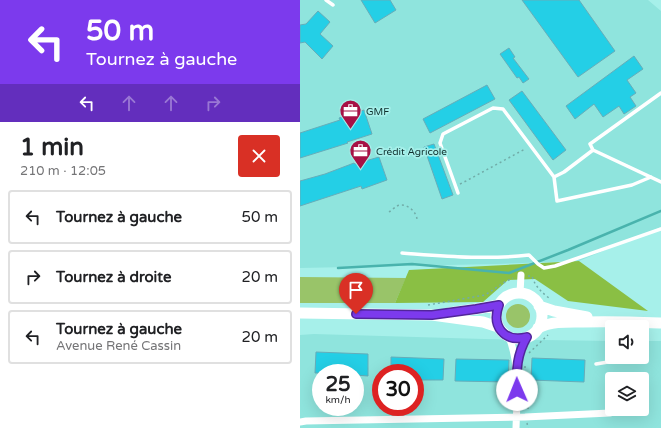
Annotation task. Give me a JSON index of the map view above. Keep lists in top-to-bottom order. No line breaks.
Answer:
{"places":{"office":["GMF","Crédit Agricole"]},"page":{"turn":["50 m","Tournez à gauche"],"heading":["1 min","210 m · 12:05"],"list":[{"name":"Tournez à gauche","value":"50 m"},{"name":"Tournez à droite","value":"20 m"},{"name":"Tournez à gauche","note":"Avenue René Cassin","value":"20 m"}],"speed":"25 km/h","limit":"30"}}
